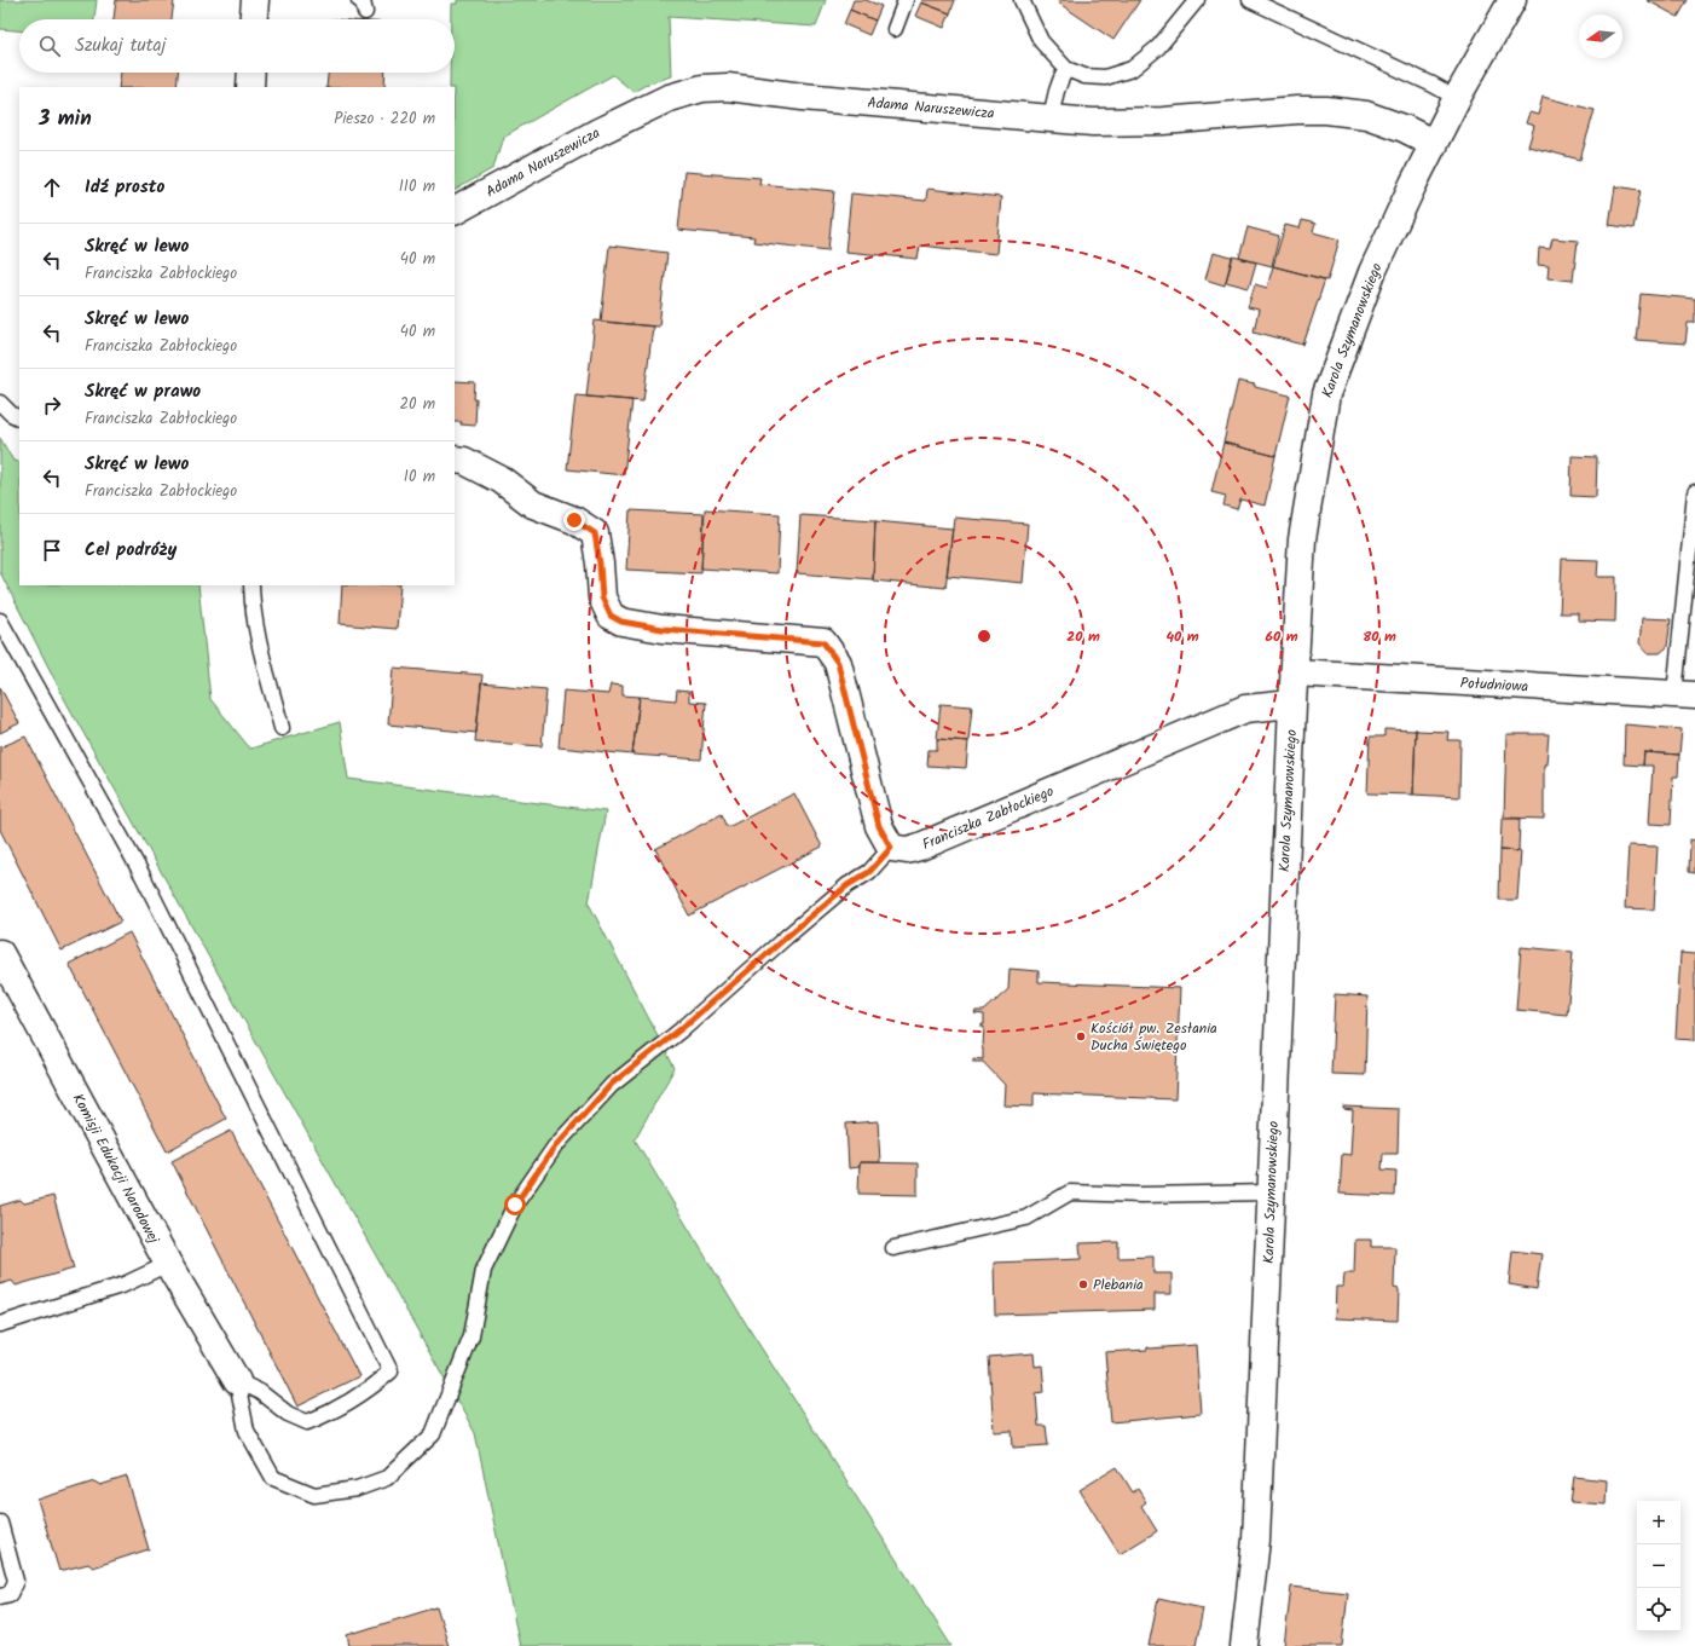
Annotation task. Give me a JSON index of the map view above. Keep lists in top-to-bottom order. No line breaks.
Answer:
{"streets":{"street":["Adama Naruszewicza","Karola Szymanowskiego","Południowa","Franciszka Zabłockiego","Komisji Edukacji Narodowej"]},"crossings":[["Adama Naruszewicza","Karola Szymanowskiego"],["Karola Szymanowskiego","Południowa"],["Karola Szymanowskiego","Franciszka Zabłockiego"]],"places":["Kościół pw. Zesłania Ducha Świętego","Plebania"],"north":"left","page":{"search":"Szukaj tutaj","heading":["3 min","Pieszo · 220 m"],"list":[["Idź prosto","110 m"],["Skręć w lewo","Franciszka Zabłockiego","40 m"],["Skręć w lewo","Franciszka Zabłockiego","40 m"],["Skręć w prawo","Franciszka Zabłockiego","20 m"],["Skręć w lewo","Franciszka Zabłockiego","10 m"],"Cel podróży"],"map_buttons":["+","−"]},"rings":["20 m","40 m","60 m","80 m"]}
